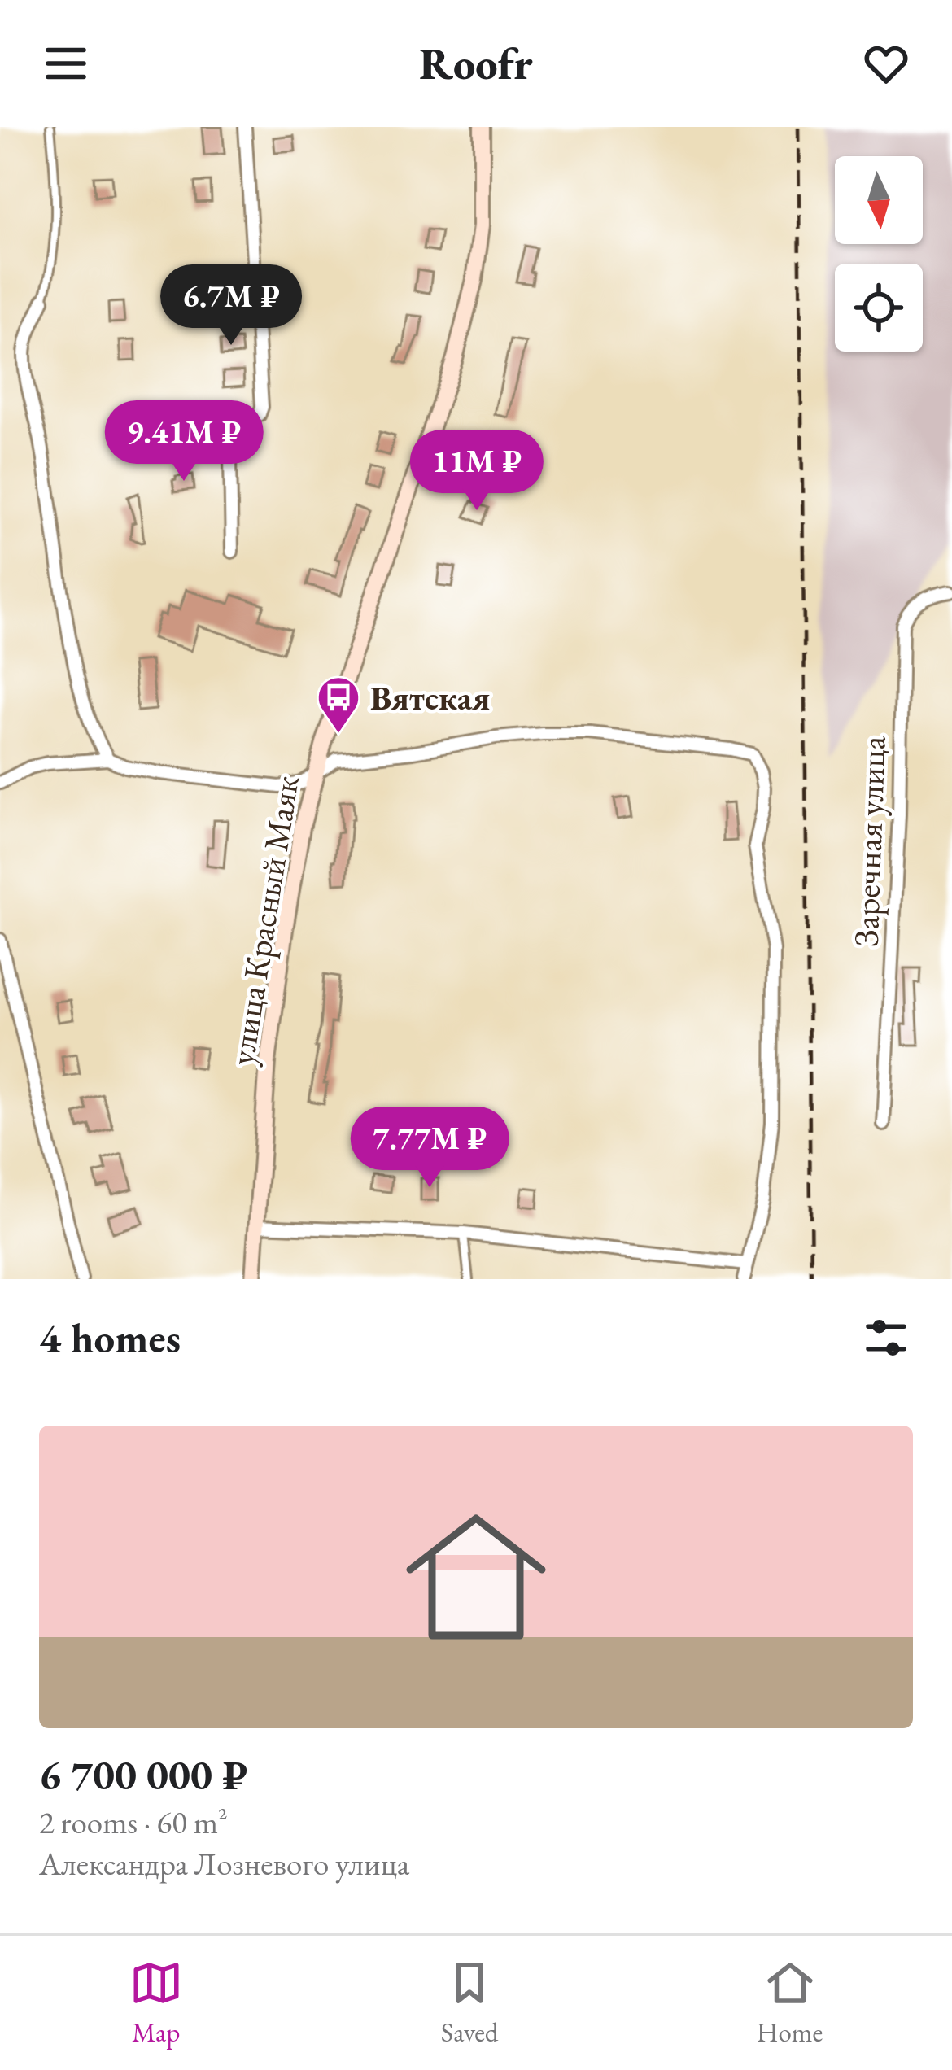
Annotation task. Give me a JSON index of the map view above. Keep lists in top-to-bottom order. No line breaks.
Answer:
{"streets":{"street":["Заречная улица","улица Красный Маяк"]},"places":{"bus stop":["Вятская"]},"north":"bottom","page":{"header":"Roofr","price":["6.7M ₽","9.41M ₽","11M ₽","7.77M ₽"],"heading":"4 homes","list":[{"name":"6 700 000 ₽","note":"2 rooms · 60 m² · Александра Лозневого улица"}],"tabs":["Map","Saved","Home"]}}
